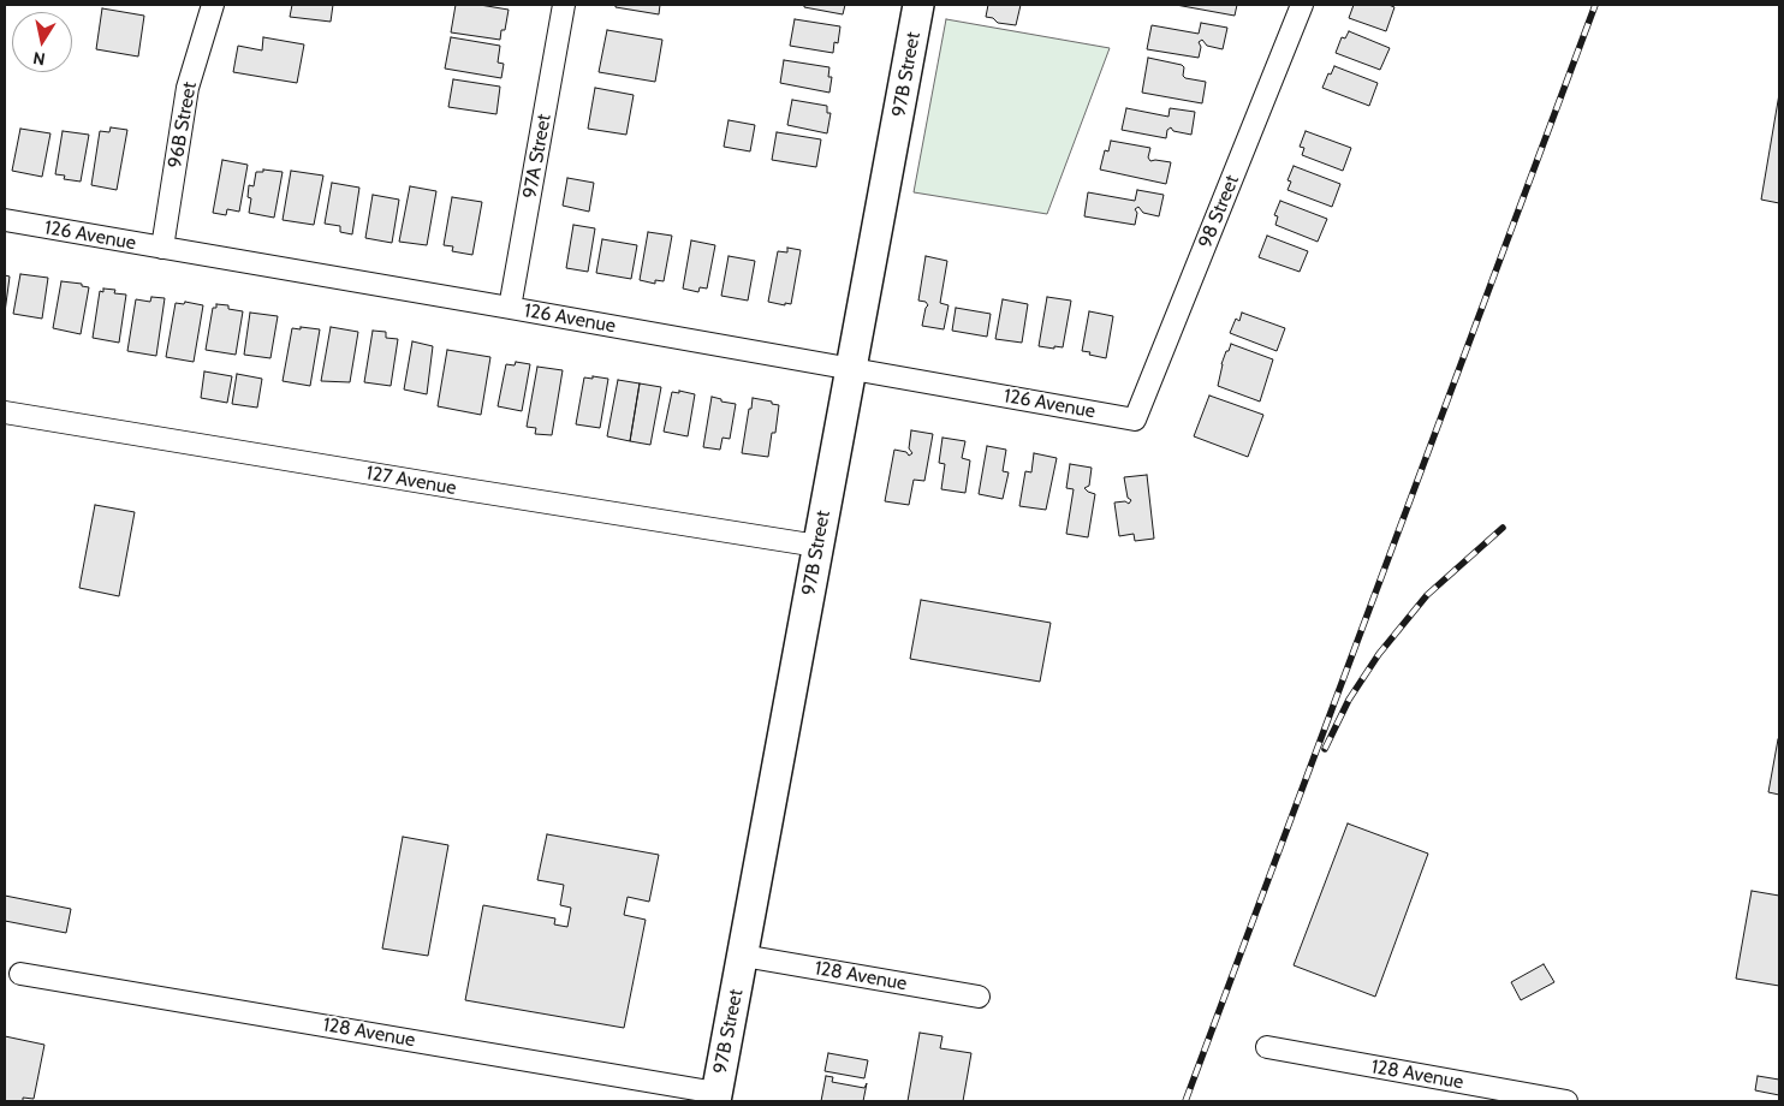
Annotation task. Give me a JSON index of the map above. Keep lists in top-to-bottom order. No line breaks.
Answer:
{"streets":{"street":["97B Street","96B Street","97A Street","98 Street","126 Avenue","127 Avenue","128 Avenue"]},"crossings":[["97B Street","126 Avenue"],["97B Street","127 Avenue"],["97B Street","128 Avenue"],["96B Street","126 Avenue"],["97A Street","126 Avenue"],["98 Street","126 Avenue"]],"north":"bottom"}
